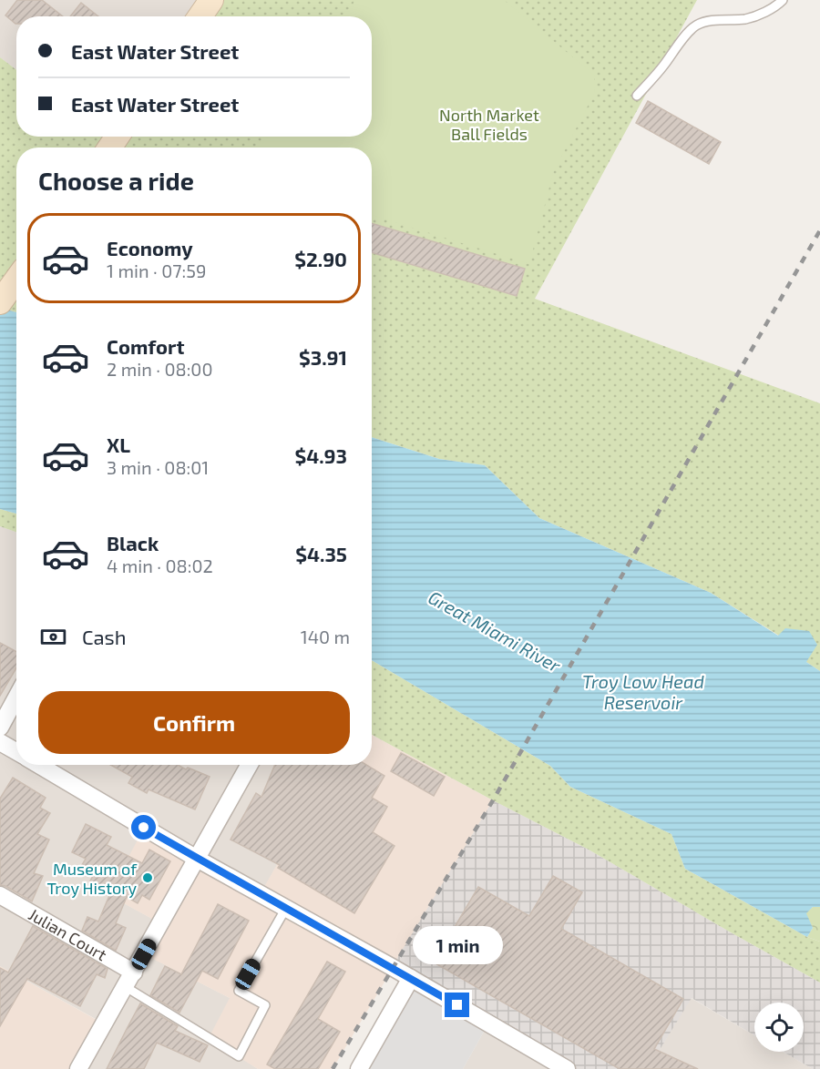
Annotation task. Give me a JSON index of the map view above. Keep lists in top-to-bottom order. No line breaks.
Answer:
{"streets":{"street":["Julian Court"]},"water":["Great Miami River","Troy Low Head Reservoir"],"parks":["North Market Ball Fields"],"places":["Museum of Troy History"],"page":{"banner":["East Water Street","East Water Street"],"heading":"Choose a ride","list":[{"name":"Economy","note":"1 min · 07:59","value":"$2.90"},{"name":"Comfort","note":"2 min · 08:00","value":"$3.91"},{"name":"XL","note":"3 min · 08:01","value":"$4.93"},{"name":"Black","note":"4 min · 08:02","value":"$4.35"}],"pay":["Cash","140 m"],"buttons":"Confirm","bubble":"1 min"}}
